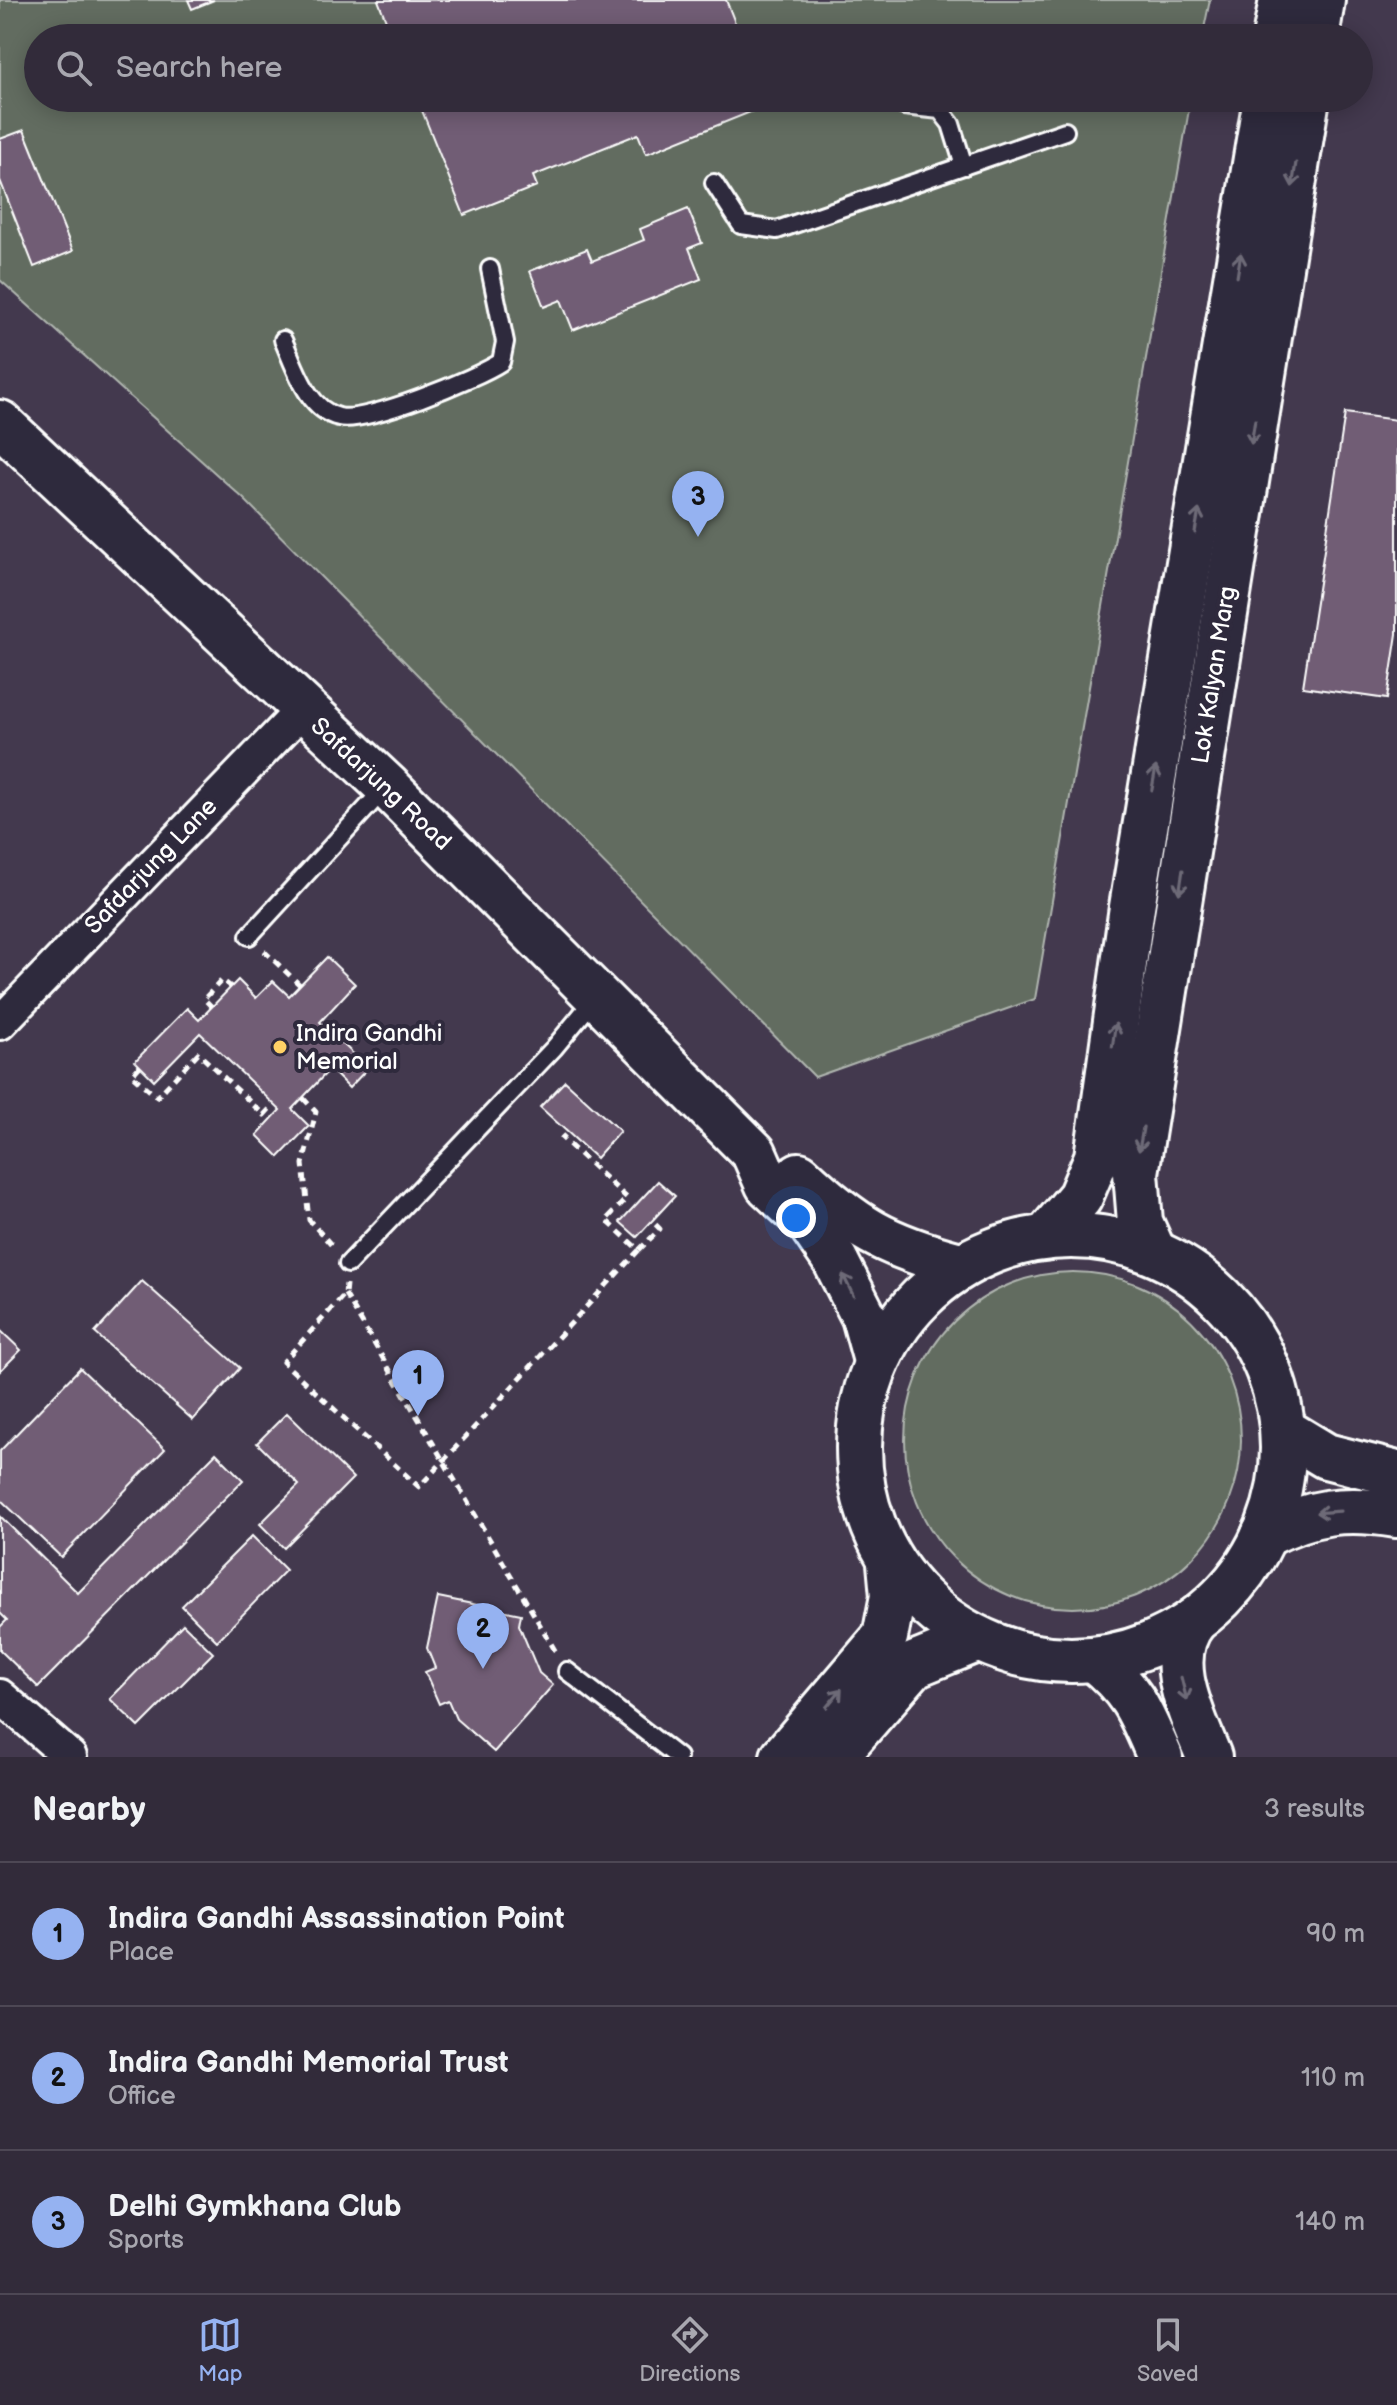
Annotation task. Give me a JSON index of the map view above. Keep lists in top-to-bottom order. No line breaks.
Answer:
{"streets":{"main road":["Lok Kalyan Marg","Safdarjung Road"],"street":["Safdarjung Lane"]},"crossings":[["Safdarjung Road","Safdarjung Lane"]],"places":["Indira Gandhi Memorial"],"page":{"search":"Search here","pins":["3","1","2"],"heading":["Nearby","3 results"],"list":[{"mark":"1","name":"Indira Gandhi Assassination Point","note":"Place","value":"90 m"},{"mark":"2","name":"Indira Gandhi Memorial Trust","note":"Office","value":"110 m"},{"mark":"3","name":"Delhi Gymkhana Club","note":"Sports","value":"140 m"}],"nav":["Map","Directions","Saved"]}}
